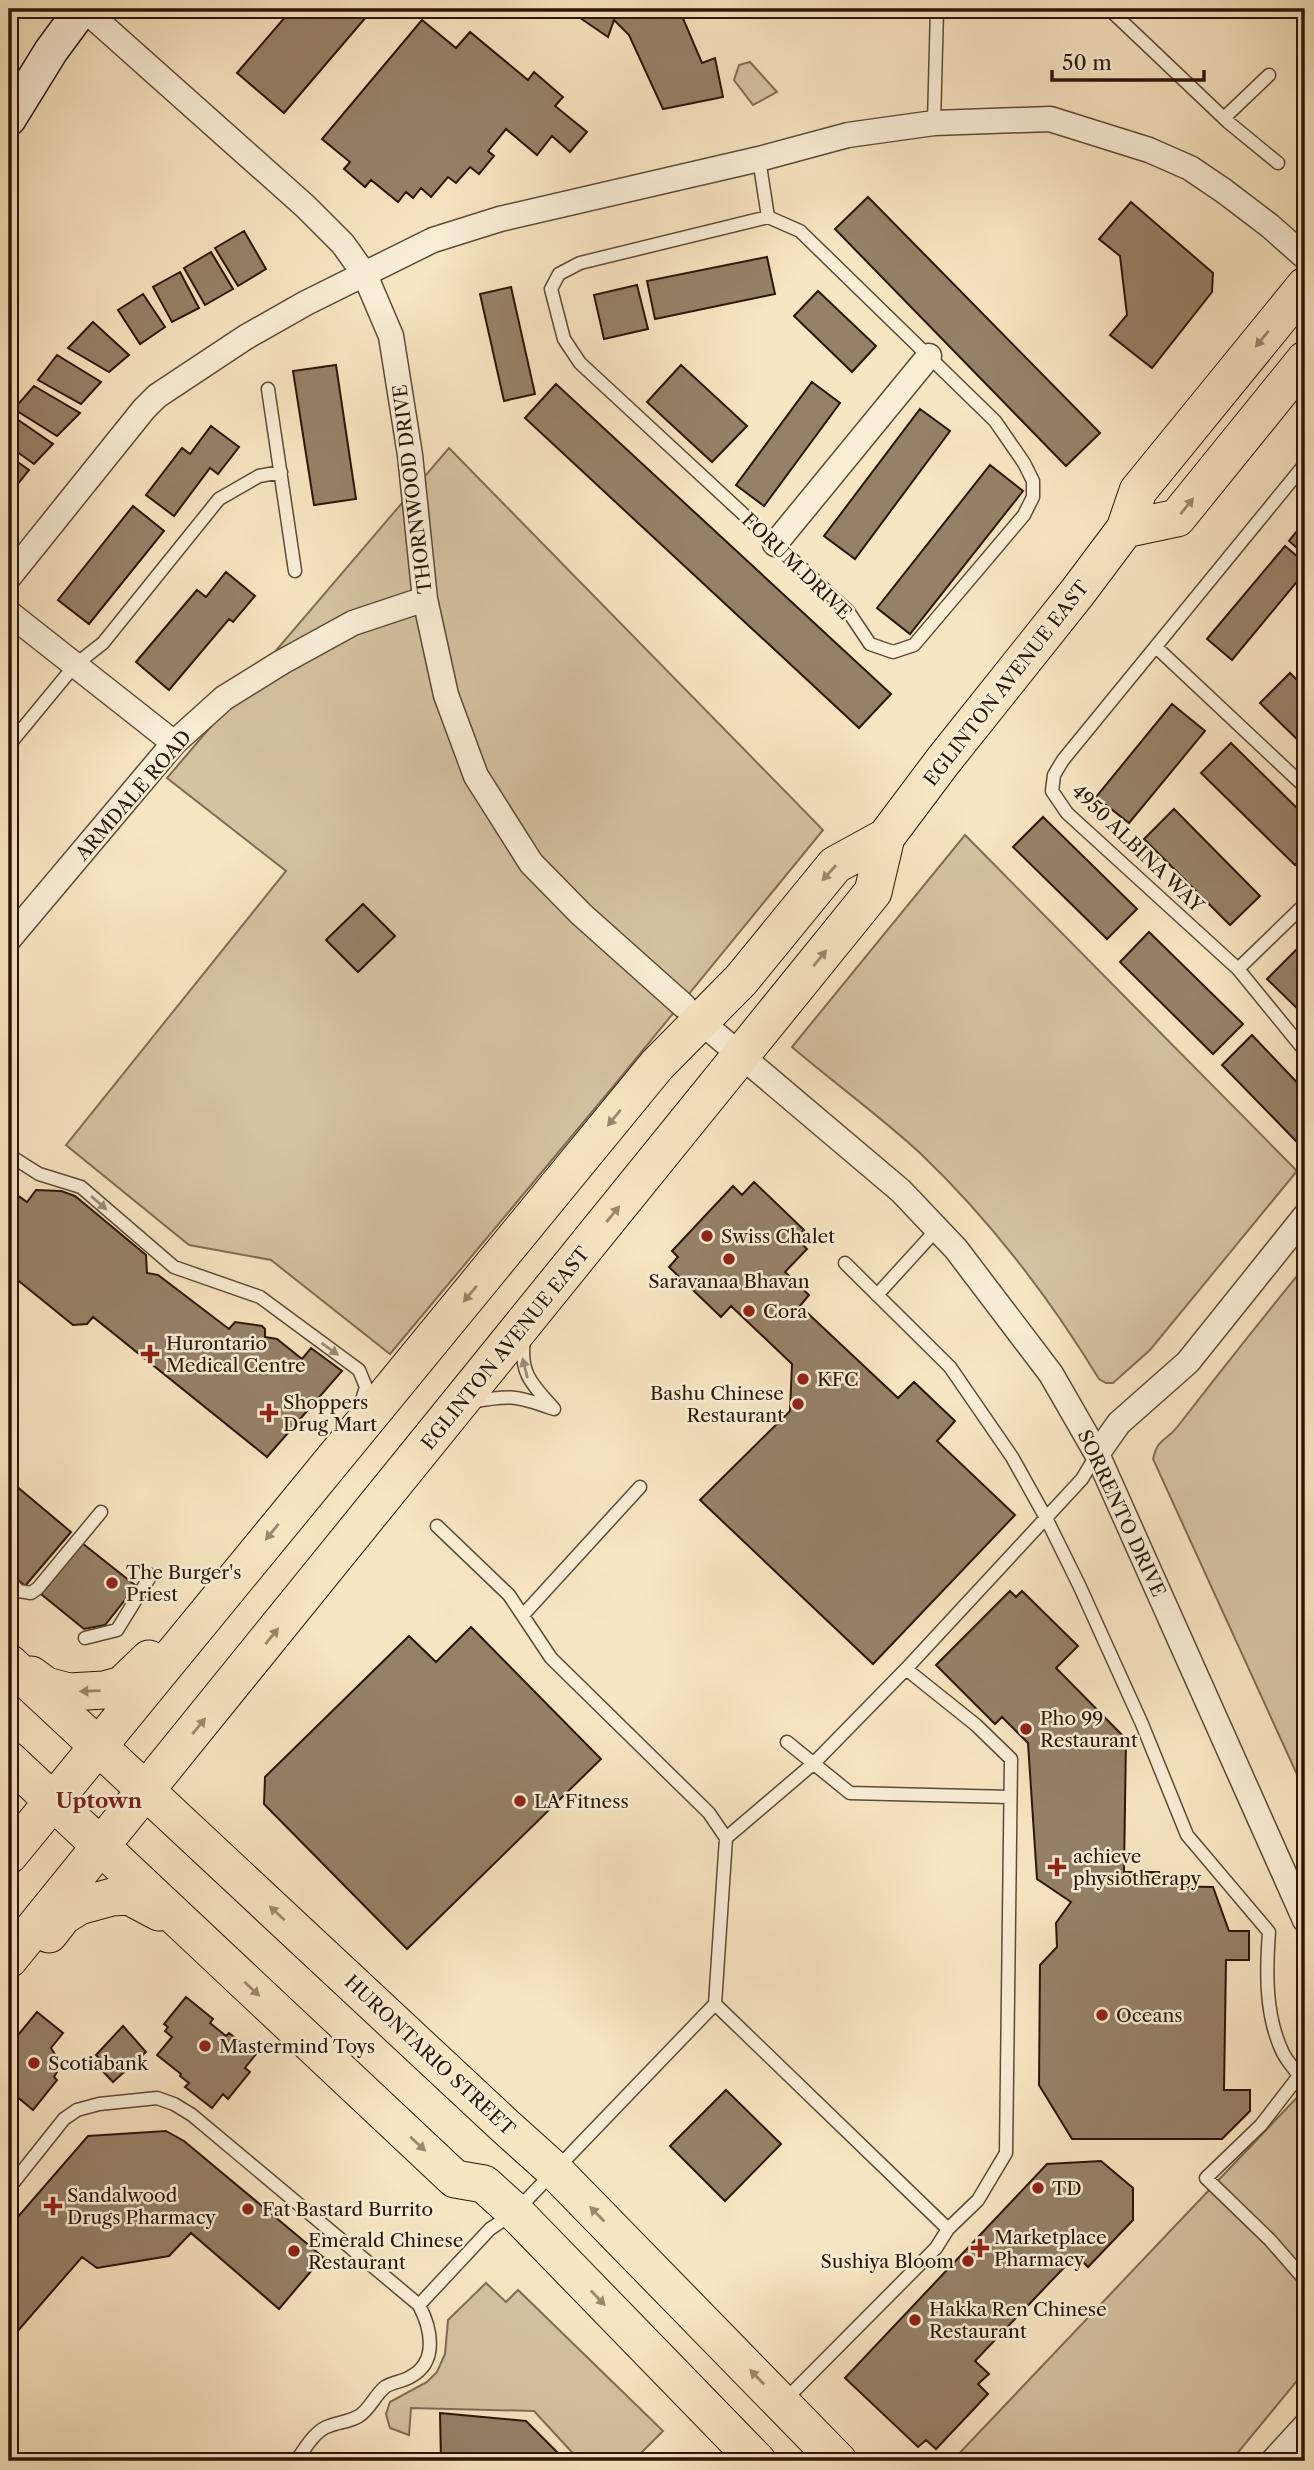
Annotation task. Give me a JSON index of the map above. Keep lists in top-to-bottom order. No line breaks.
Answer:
{"streets":{"main road":["EGLINTON AVENUE EAST","HURONTARIO STREET"],"street":["THORNWOOD DRIVE","ARMDALE ROAD","SORRENTO DRIVE"],"lane":["FORUM DRIVE","4950 ALBINA WAY"]},"crossings":[["THORNWOOD DRIVE","EGLINTON AVENUE EAST"],["THORNWOOD DRIVE","ARMDALE ROAD"],["THORNWOOD DRIVE","SORRENTO DRIVE"],["EGLINTON AVENUE EAST","SORRENTO DRIVE"],["EGLINTON AVENUE EAST","HURONTARIO STREET"]],"districts":["Uptown"],"places":{"other":["Swiss Chalet","Saravanaa Bhavan","Cora","KFC","Bashu Chinese Restaurant","The Burger's Priest","Pho 99 Restaurant","LA Fitness","Oceans","Mastermind Toys","Scotiabank","TD","Fat Bastard Burrito","Emerald Chinese Restaurant","Sushiya Bloom","Hakka Ren Chinese Restaurant"],"health":["Hurontario Medical Centre","Shoppers Drug Mart","achieve physiotherapy","Sandalwood Drugs Pharmacy","Marketplace Pharmacy"]},"scale_bar":"50 m"}
